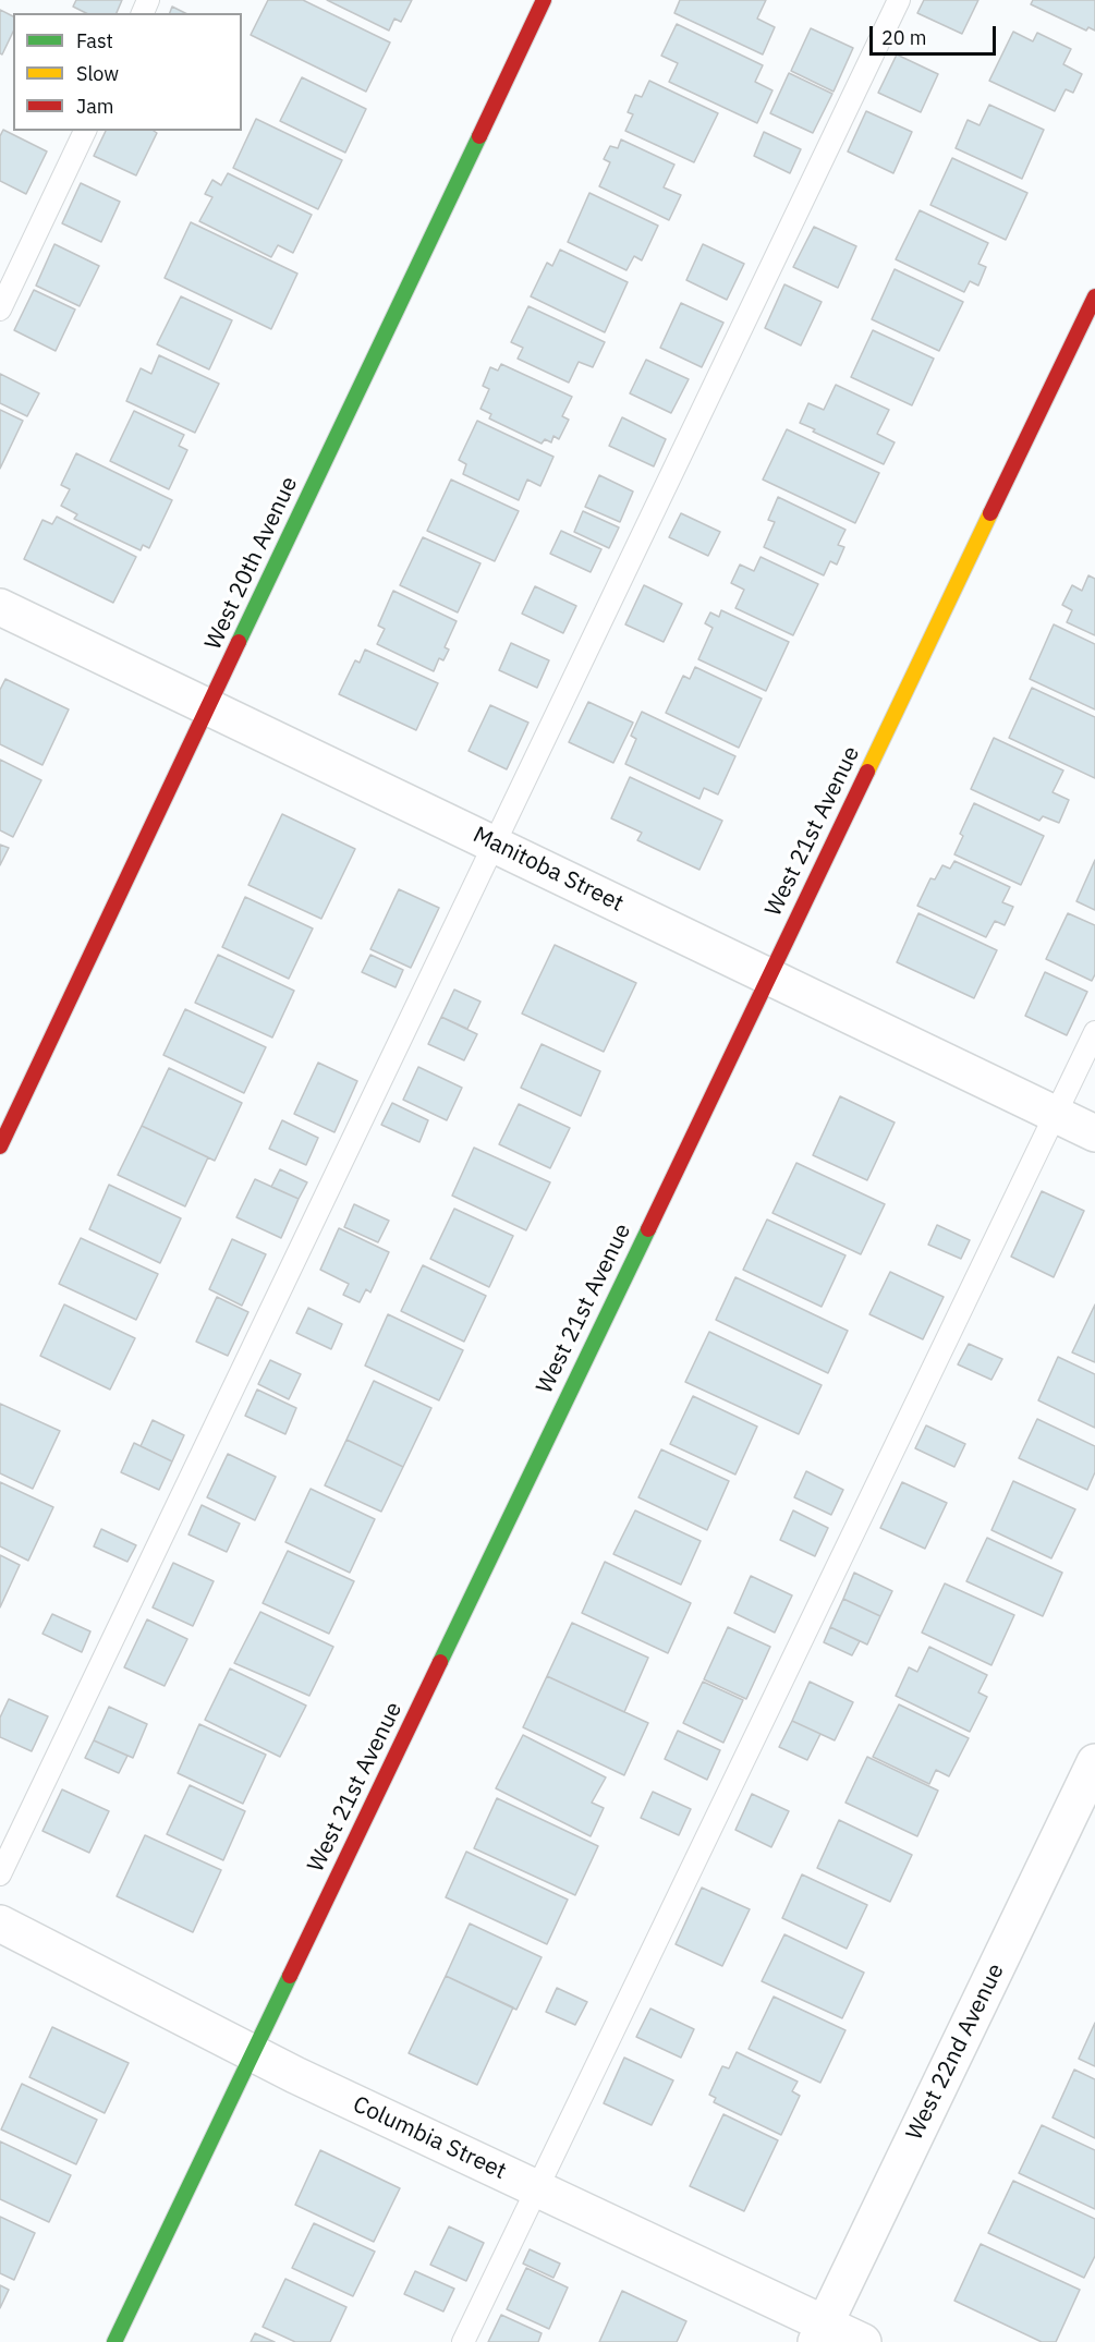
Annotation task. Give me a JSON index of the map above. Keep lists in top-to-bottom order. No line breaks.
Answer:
{"streets":{"street":["West 20th Avenue","West 21st Avenue","Manitoba Street","West 22nd Avenue","Columbia Street"]},"crossings":[["West 20th Avenue","Manitoba Street"],["West 21st Avenue","Manitoba Street"],["West 21st Avenue","Columbia Street"],["West 22nd Avenue","Columbia Street"]],"legend":["Fast","Slow","Jam"],"scale_bar":"20 m"}
